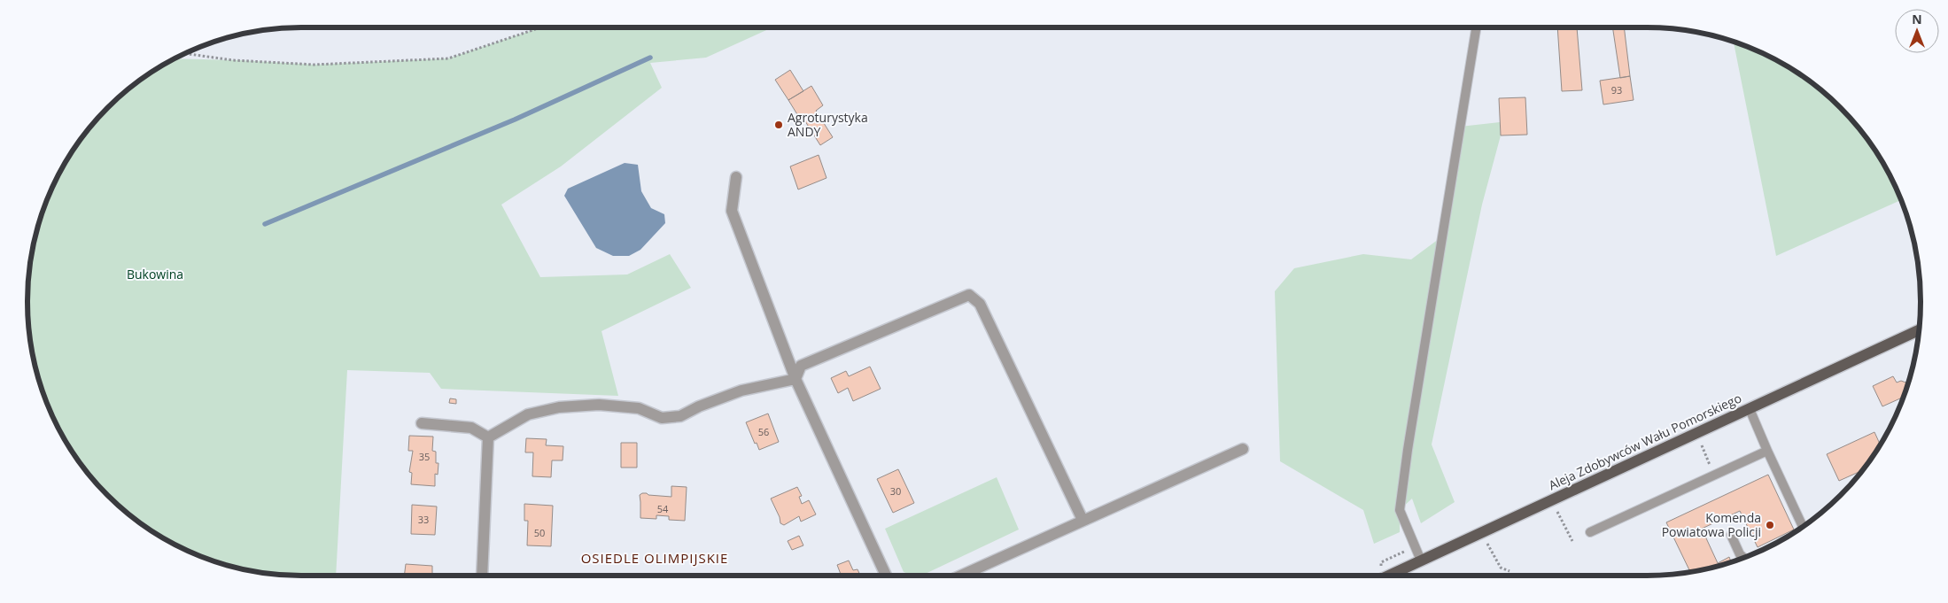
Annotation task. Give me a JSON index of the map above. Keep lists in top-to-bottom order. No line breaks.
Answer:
{"streets":{"main road":["Aleja Zdobywców Wału Pomorskiego"]},"districts":["OSIEDLE OLIMPIJSKIE"],"parks":["Bukowina"],"places":["Agroturystyka ANDY","Komenda Powiatowa Policji"],"house_numbers":["93","56","35","30","54","33","50"],"north":"top"}
